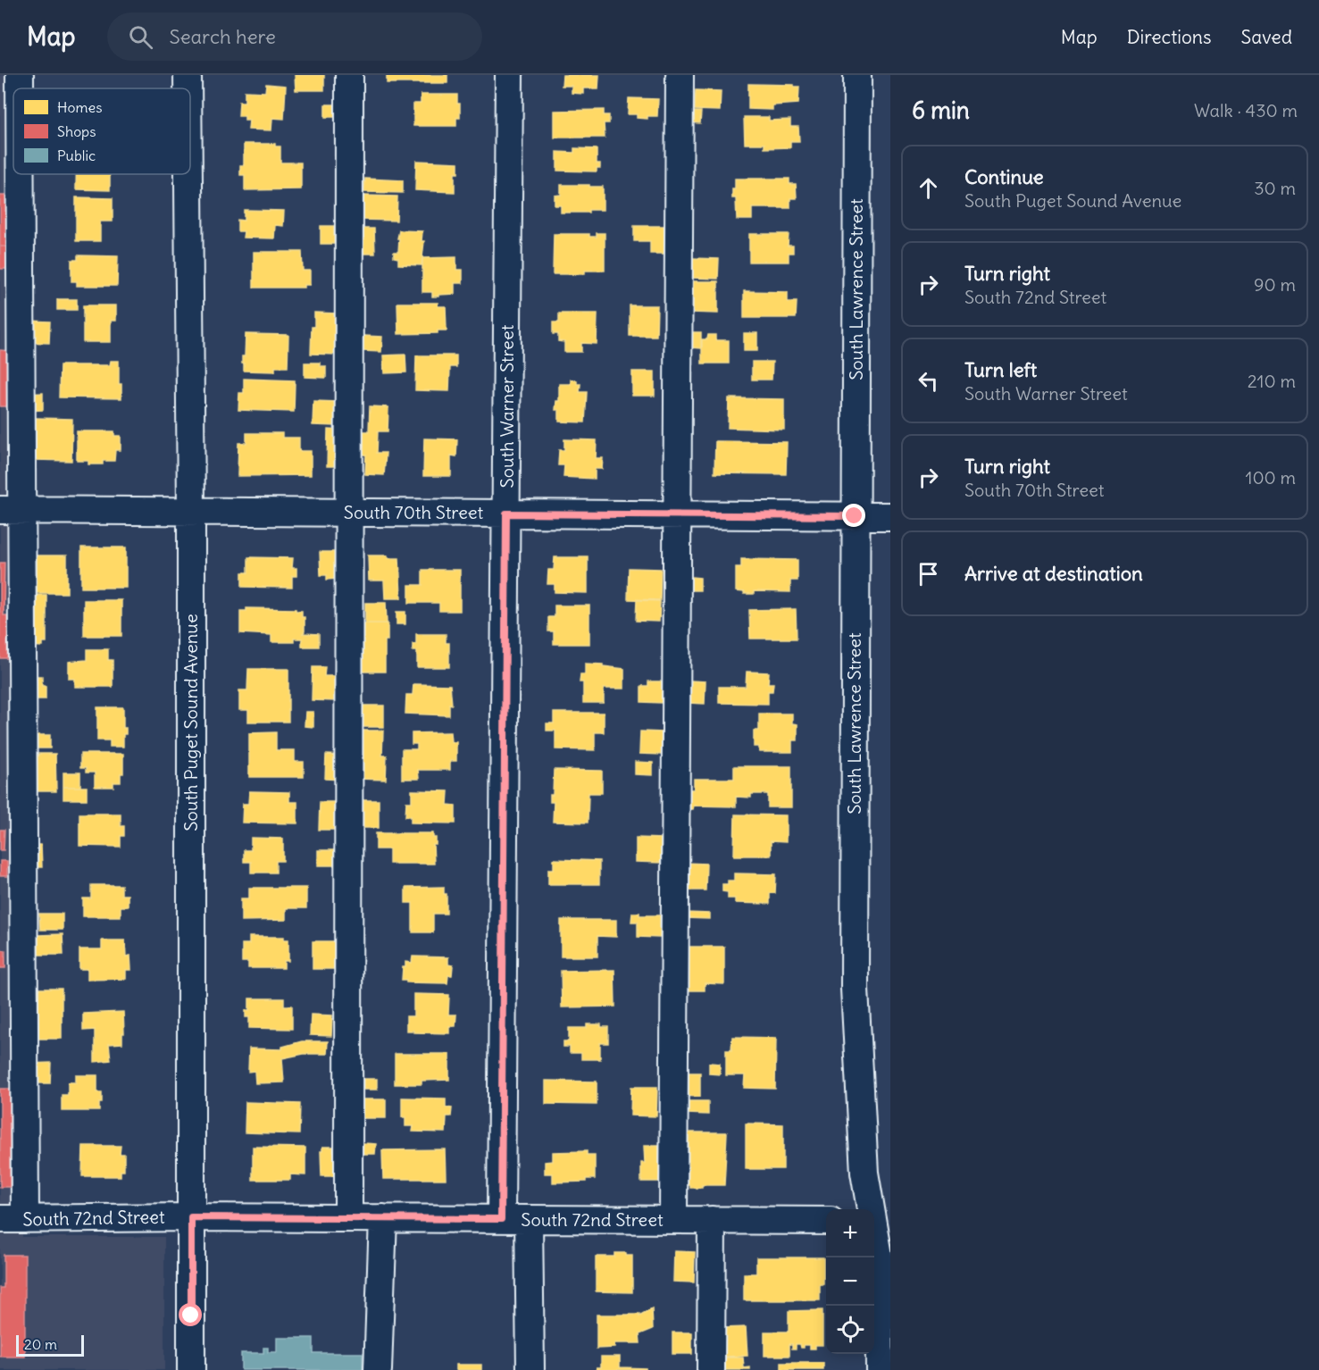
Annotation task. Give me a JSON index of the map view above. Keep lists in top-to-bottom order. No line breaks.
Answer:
{"streets":{"street":["South Lawrence Street","South Warner Street","South 70th Street","South Puget Sound Avenue","South 72nd Street"]},"crossings":[["South Lawrence Street","South 70th Street"],["South Warner Street","South 70th Street"],["South Warner Street","South 72nd Street"],["South 70th Street","South Puget Sound Avenue"],["South Puget Sound Avenue","South 72nd Street"]],"legend":["Homes","Shops","Public"],"scale_bar":"20 m","page":{"header":"Map","search":"Search here","nav":["Map","Directions","Saved"],"heading":["6 min","Walk · 430 m"],"list":[["Continue","South Puget Sound Avenue","30 m"],["Turn right","South 72nd Street","90 m"],["Turn left","South Warner Street","210 m"],["Turn right","South 70th Street","100 m"],"Arrive at destination"],"map_buttons":["+","−"],"scale":"20 m"}}
